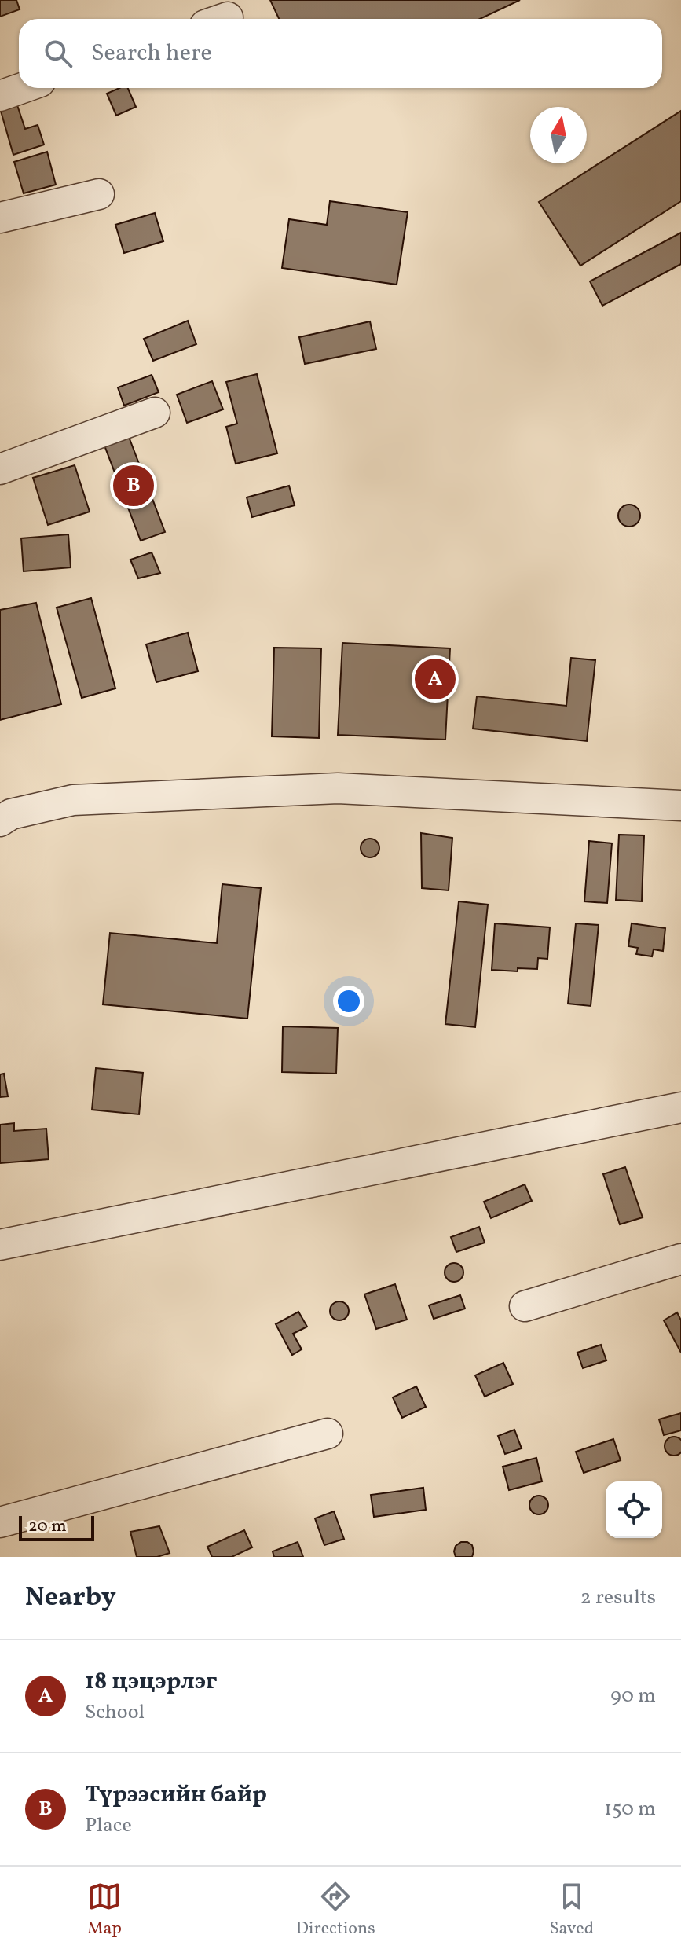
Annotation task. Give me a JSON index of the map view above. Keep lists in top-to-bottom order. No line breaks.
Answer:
{"scale_bar":"20 m","north":"top","page":{"search":"Search here","pins":["B","A"],"scale":"20 m","heading":["Nearby","2 results"],"list":[{"mark":"A","name":"18 цэцэрлэг","note":"School","value":"90 m"},{"mark":"B","name":"Түрээсийн байр","note":"Place","value":"150 m"}],"nav":["Map","Directions","Saved"]}}
